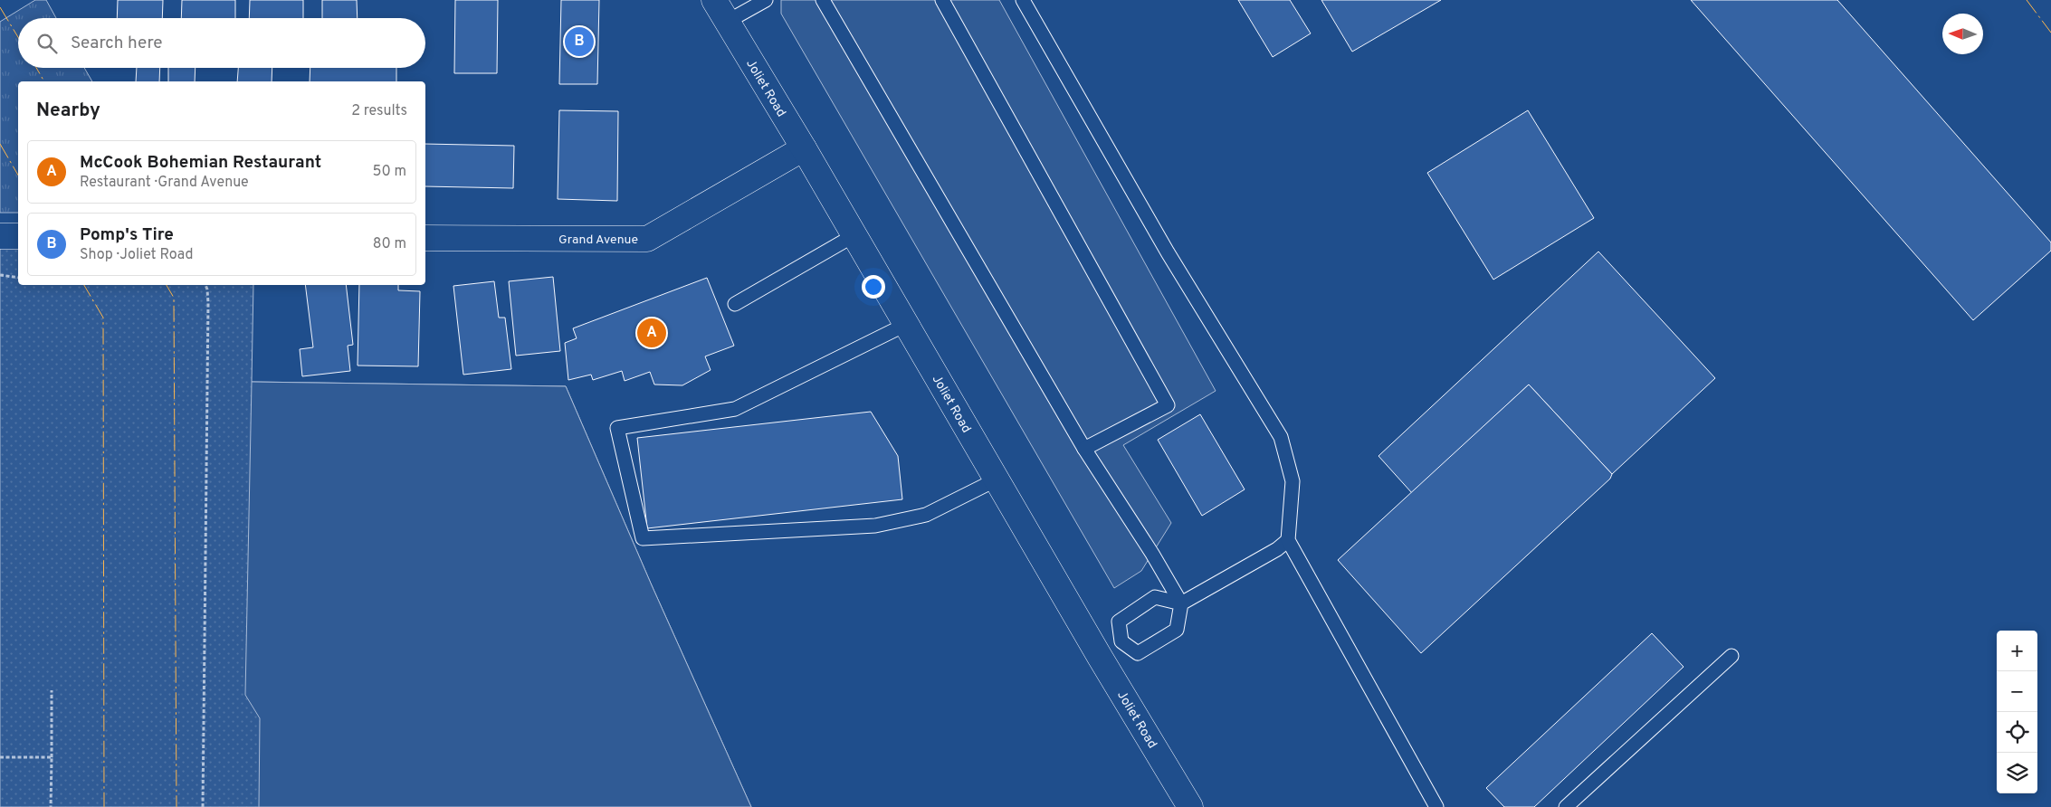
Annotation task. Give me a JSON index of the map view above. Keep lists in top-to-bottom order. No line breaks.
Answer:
{"streets":{"main road":["Joliet Road","Grand Avenue"]},"crossings":[["Joliet Road","Grand Avenue"]],"north":"left","page":{"search":"Search here","pins":["B","A"],"heading":["Nearby","2 results"],"list":[{"mark":"A","name":"McCook Bohemian Restaurant","note":"Restaurant · Grand Avenue","value":"50 m"},{"mark":"B","name":"Pomp's Tire","note":"Shop · Joliet Road","value":"80 m"}],"map_buttons":["+","−"]}}
